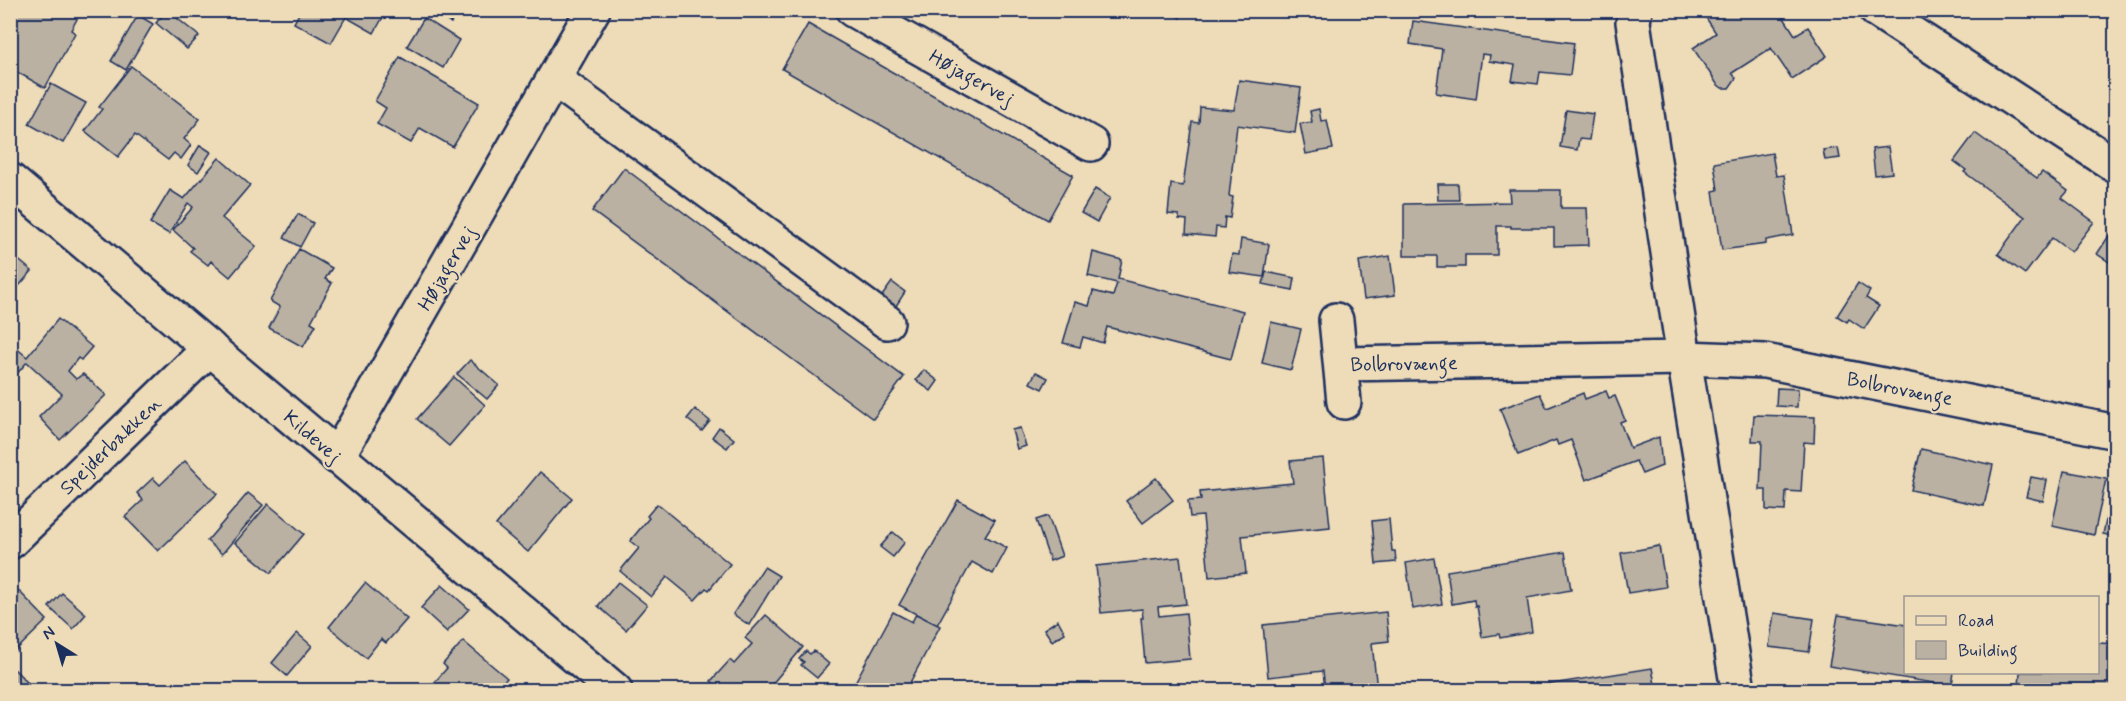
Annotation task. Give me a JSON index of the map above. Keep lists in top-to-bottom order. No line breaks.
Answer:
{"streets":{"street":["Højagervej","Bolbrovænge","Kildevej","Spejderbakken"]},"crossings":[["Højagervej","Kildevej"],["Kildevej","Spejderbakken"]],"legend":["Road","Building"],"north":"top left"}
